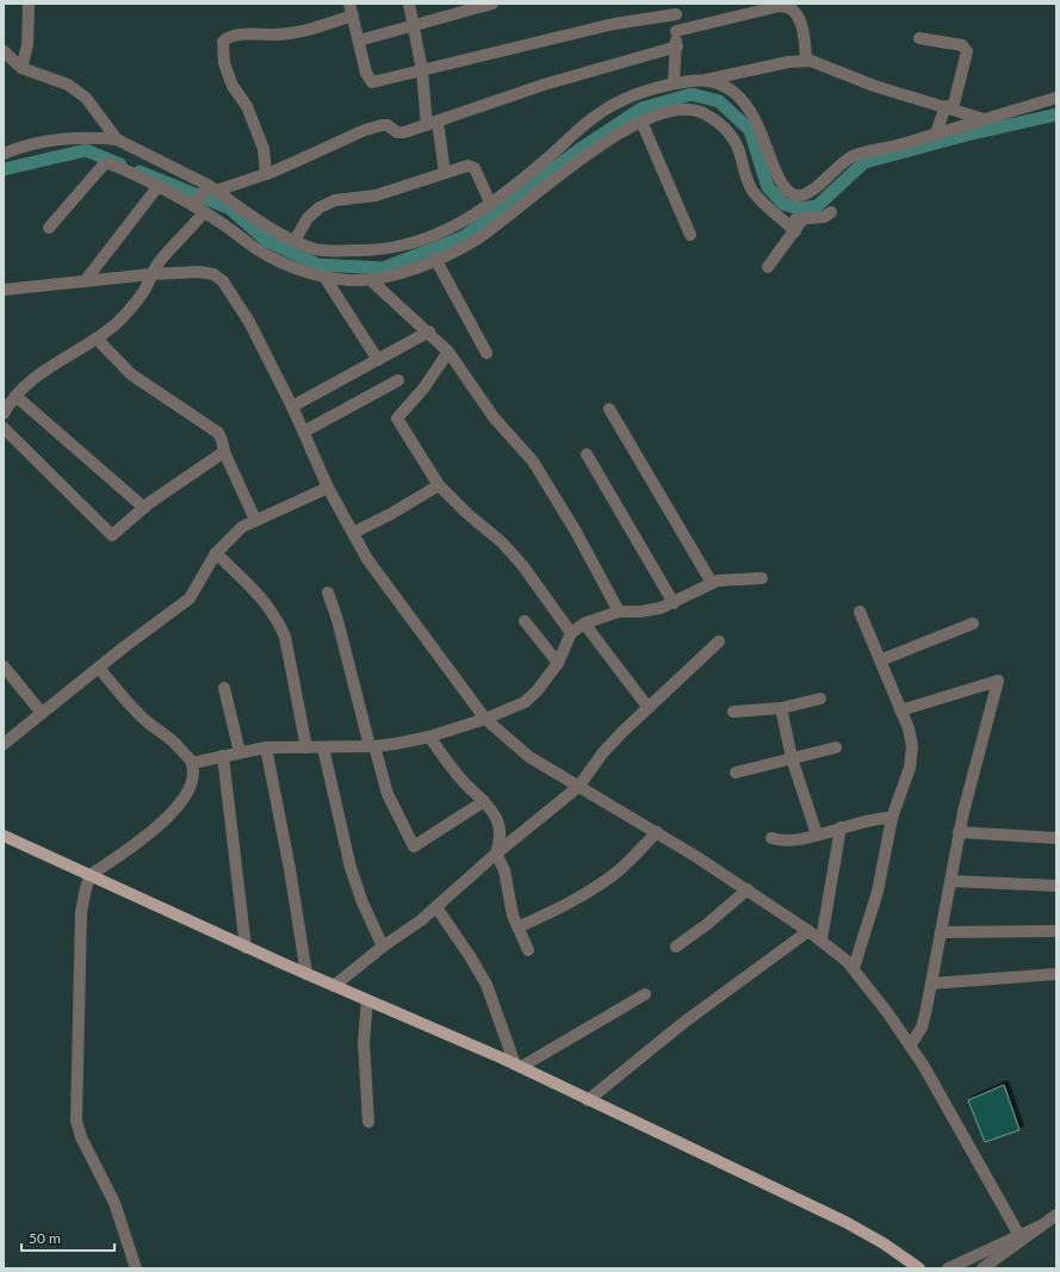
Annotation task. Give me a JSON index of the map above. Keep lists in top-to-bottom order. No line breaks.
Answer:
{"scale_bar":"50 m"}
